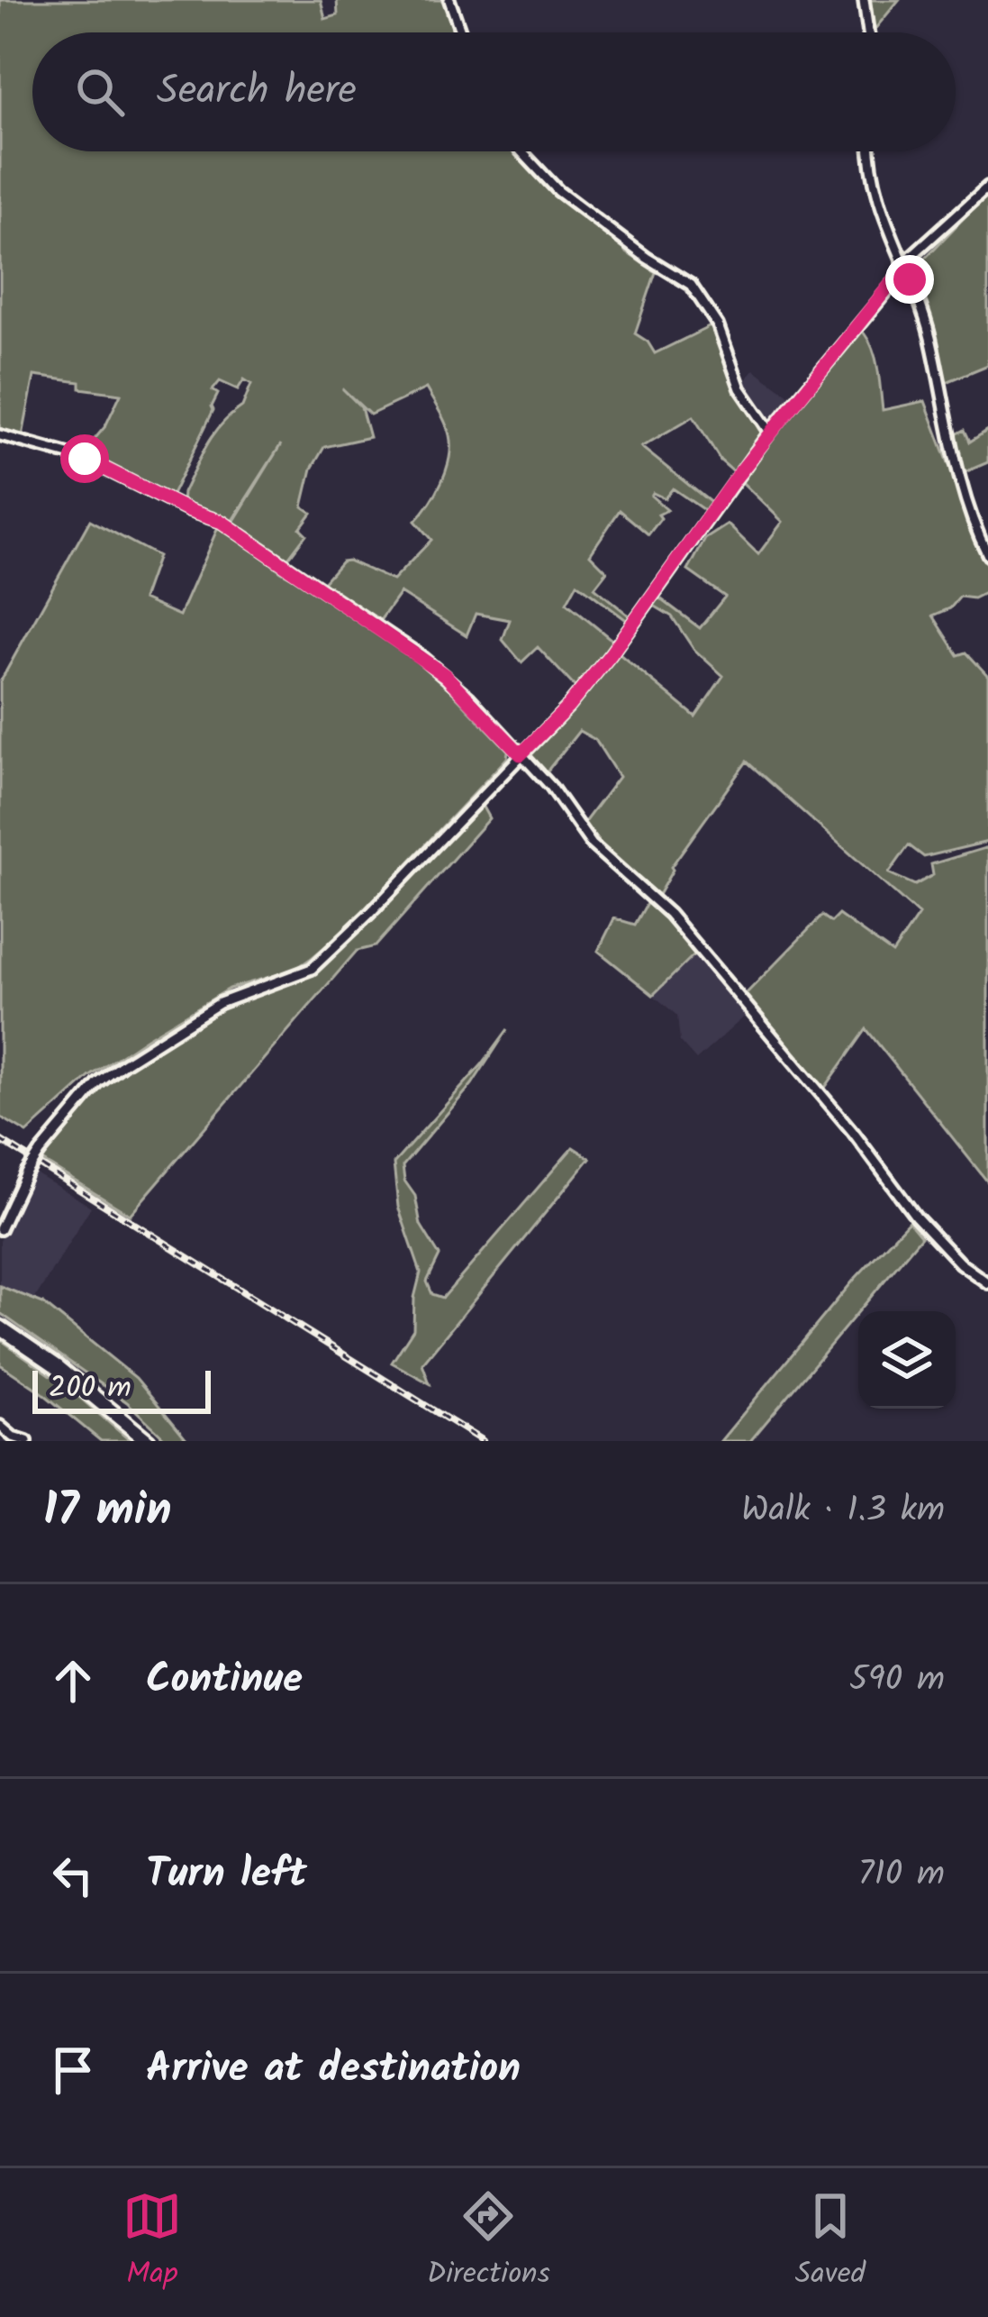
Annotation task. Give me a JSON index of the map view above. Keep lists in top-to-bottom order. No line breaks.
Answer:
{"scale_bar":"200 m","page":{"search":"Search here","scale":"200 m","heading":["17 min","Walk · 1.3 km"],"list":[["Continue","590 m"],["Turn left","710 m"],"Arrive at destination"],"nav":["Map","Directions","Saved"]}}
